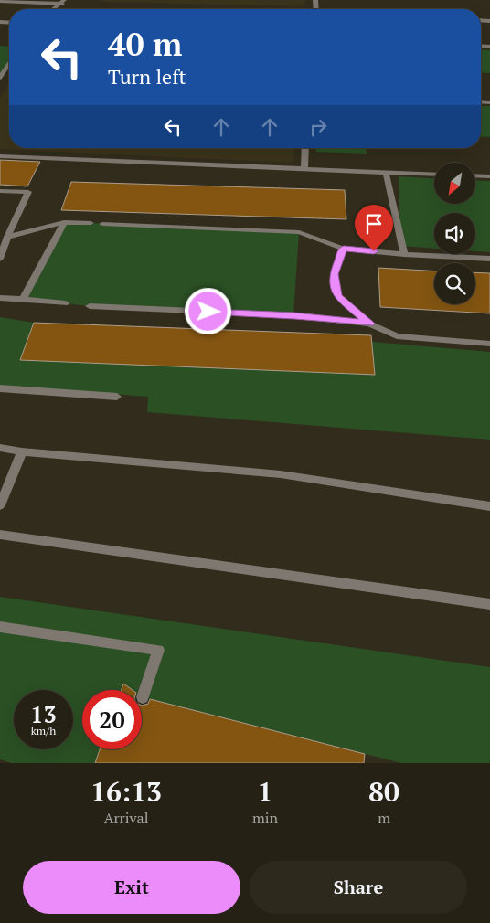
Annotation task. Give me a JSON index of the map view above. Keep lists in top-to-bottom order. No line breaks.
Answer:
{"north":"bottom left","page":{"turn":["40 m","Turn left"],"speed":"13 km/h","limit":"20","eta":["16:13","Arrival","1","min","80","m"],"buttons":["Exit","Share"]}}
